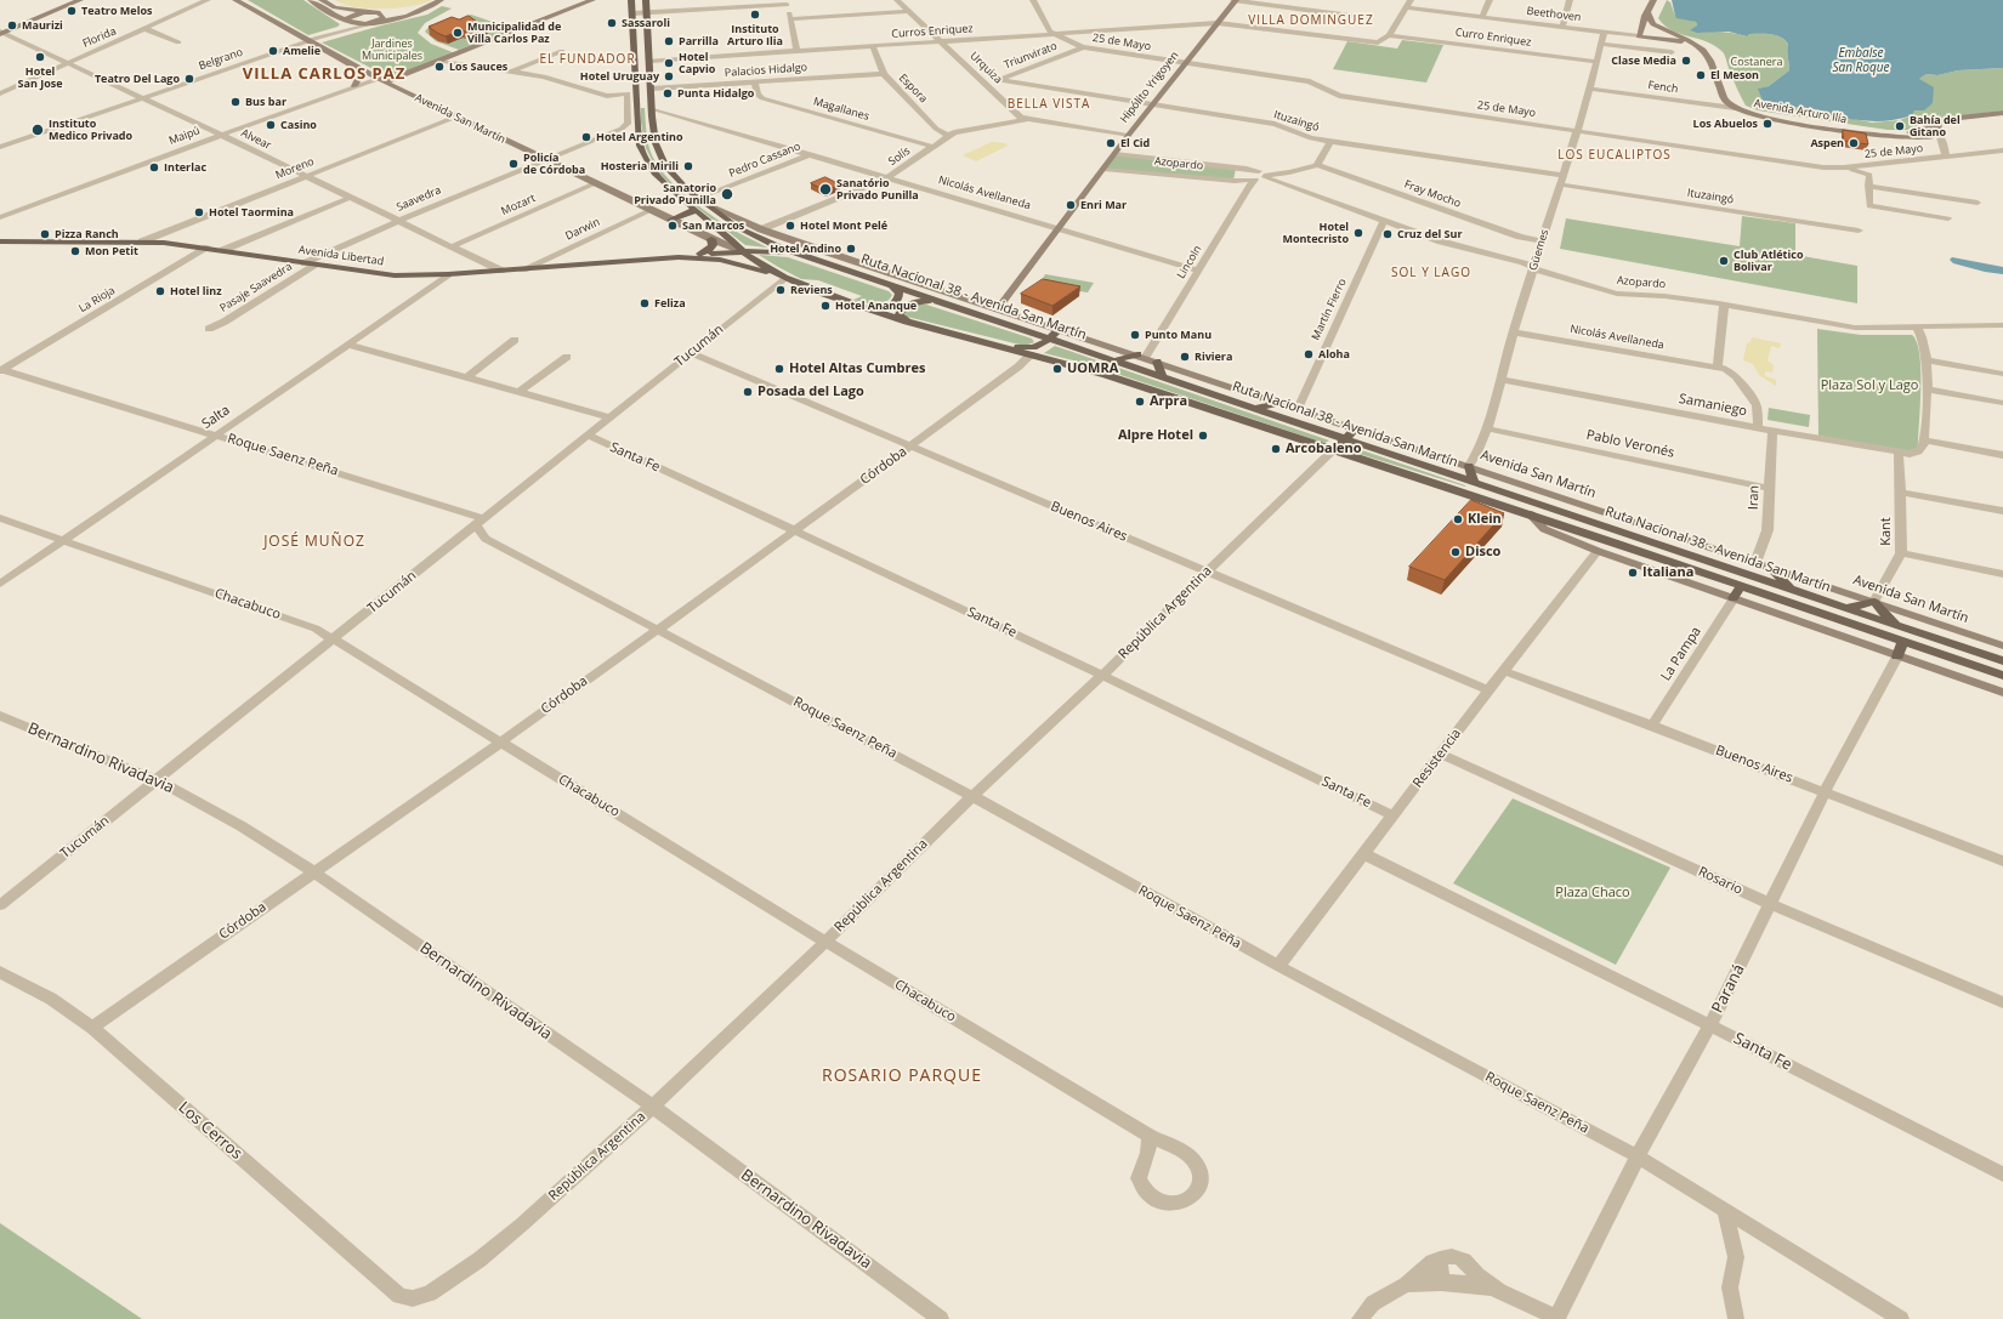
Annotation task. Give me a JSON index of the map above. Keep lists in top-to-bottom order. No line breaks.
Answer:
{"streets":{"main road":["Hipólito Yrigoyen","Avenida Arturo Ilía","Avenida San Martín","Avenida Libertad","Ruta Nacional 38 - Avenida San Martín"],"street":["Beethoven","Curros Enriquez","Florida","Curro Enriquez","25 de Mayo","Triunvirato","Belgrano","Urquiza","Palacios Hidalgo","Fench","Espora","Magallanes","Ituzaingó","Maipú","Alvear","Solís","Pedro Cassano","Azopardo","Moreno","Nicolás Avellaneda","Fray Mocho","Saavedra","Mozart","Darwin","Güemes","Lincoln","Pasaje Saavedra","La Rioja","Martín Fierro","Tucumán","Samaniego","Salta","Pablo Veronés","Roque Saenz Peña","Santa Fe","Córdoba","Iran","Buenos Aires","Kant","Chacabuco","República Argentina","La Pampa","Bernardino Rivadavia","Resistencia","Rosario","Paraná","Los Cerros"]},"crossings":[["Beethoven","Güemes"],["Curros Enriquez","25 de Mayo"],["Curros Enriquez","Urquiza"],["Curros Enriquez","Hipólito Yrigoyen"],["Curros Enriquez","Espora"],["Florida","Alvear"],["Curro Enriquez","Güemes"],["25 de Mayo","Triunvirato"],["25 de Mayo","Hipólito Yrigoyen"],["25 de Mayo","Güemes"],["Triunvirato","Urquiza"],["Triunvirato","Ituzaingó"],["Belgrano","Avenida San Martín"],["Belgrano","Alvear"],["Urquiza","Solís"],["Palacios Hidalgo","Espora"],["Palacios Hidalgo","Magallanes"],["Hipólito Yrigoyen","Avenida San Martín"],["Hipólito Yrigoyen","Ituzaingó"],["Hipólito Yrigoyen","Azopardo"],["Hipólito Yrigoyen","Nicolás Avellaneda"],["Fench","Avenida Arturo Ilía"],["Fench","Güemes"],["Espora","Solís"],["Magallanes","Solís"],["Avenida San Martín","Maipú"],["Avenida San Martín","Solís"],["Avenida San Martín","Moreno"],["Avenida San Martín","Saavedra"],["Avenida San Martín","Mozart"],["Avenida San Martín","Darwin"],["Avenida San Martín","Güemes"],["Avenida San Martín","Avenida Libertad"],["Avenida San Martín","Lincoln"],["Avenida San Martín","Ruta Nacional 38 - Avenida San Martín"],["Avenida San Martín","Martín Fierro"],["Avenida San Martín","Iran"],["Avenida San Martín","Kant"],["Ituzaingó","Güemes"],["Maipú","Alvear"],["Alvear","Moreno"],["Alvear","Saavedra"],["Alvear","Mozart"],["Alvear","Avenida Libertad"],["Solís","Nicolás Avellaneda"],["Pedro Cassano","Nicolás Avellaneda"],["Pedro Cassano","Ruta Nacional 38 - Avenida San Martín"],["Azopardo","Güemes"],["Azopardo","Lincoln"],["Azopardo","Martín Fierro"],["Moreno","Avenida Libertad"],["Nicolás Avellaneda","Güemes"],["Nicolás Avellaneda","Lincoln"],["Nicolás Avellaneda","Ruta Nacional 38 - Avenida San Martín"],["Fray Mocho","Güemes"],["Saavedra","Avenida Libertad"],["Darwin","Avenida Libertad"],["Güemes","Samaniego"],["Güemes","Pablo Veronés"],["Avenida Libertad","Pasaje Saavedra"],["Avenida Libertad","Ruta Nacional 38 - Avenida San Martín"],["Avenida Libertad","La Rioja"],["Avenida Libertad","Tucumán"],["Avenida Libertad","Salta"],["Ruta Nacional 38 - Avenida San Martín","Tucumán"],["Ruta Nacional 38 - Avenida San Martín","Córdoba"],["Ruta Nacional 38 - Avenida San Martín","República Argentina"],["La Rioja","Roque Saenz Peña"],["Tucumán","Roque Saenz Peña"],["Tucumán","Santa Fe"],["Tucumán","Buenos Aires"],["Tucumán","Chacabuco"],["Tucumán","Bernardino Rivadavia"],["Samaniego","Iran"],["Samaniego","Kant"],["Salta","Roque Saenz Peña"],["Salta","Chacabuco"],["Pablo Veronés","Iran"],["Roque Saenz Peña","Córdoba"],["Roque Saenz Peña","República Argentina"],["Roque Saenz Peña","Resistencia"],["Roque Saenz Peña","Paraná"],["Santa Fe","Córdoba"],["Santa Fe","República Argentina"],["Santa Fe","Resistencia"],["Santa Fe","Paraná"],["Córdoba","Buenos Aires"],["Córdoba","Chacabuco"],["Córdoba","Bernardino Rivadavia"],["Córdoba","Los Cerros"],["Buenos Aires","República Argentina"],["Buenos Aires","La Pampa"],["Buenos Aires","Resistencia"],["Buenos Aires","Paraná"],["Chacabuco","República Argentina"],["República Argentina","Bernardino Rivadavia"],["República Argentina","Los Cerros"],["Resistencia","Rosario"],["Rosario","Paraná"]],"districts":["VILLA DOMINGUEZ","EL FUNDADOR","VILLA CARLOS PAZ","BELLA VISTA","LOS EUCALIPTOS","SOL Y LAGO","JOSÉ MUÑOZ","ROSARIO PARQUE"],"water":["Embalse San Roque"],"parks":["Jardines Municipales","Costanera","Plaza Sol y Lago","Plaza Chaco"],"places":["Teatro Melos","Instituto Arturo Ilia","Sassaroli","Maurizi","Municipalidad de Villa Carlos Paz","Parrilla","Amelie","Hotel San Jose","Clase Media","Hotel Capvio","Los Sauces","El Meson","Hotel Uruguay","Teatro Del Lago","Punta Hidalgo","Bus bar","Los Abuelos","Casino","Bahía del Gitano","Instituto Medico Privado","Hotel Argentino","El Cid","Aspen","Policía de Córdoba","Hosteria Mirili","Interlac","Sanatório Privado Punilla","Sanatorio Privado Punilla","Enri Mar","Hotel Taormina","San Marcos","Hotel Mont Pelé","Hotel Montecristo","Pizza Ranch","Cruz del Sur","Hotel Andino","Mon Petit","Club Atlético Bolivar","Reviens","Hotel linz","Feliza","Hotel Ananque","Punto Manu","Aloha","Riviera","Hotel Altas Cumbres","UOMRA","Posada del Lago","Arpra","Alpre Hotel","Arcobaleno","Klein","Disco","Italiana"]}
